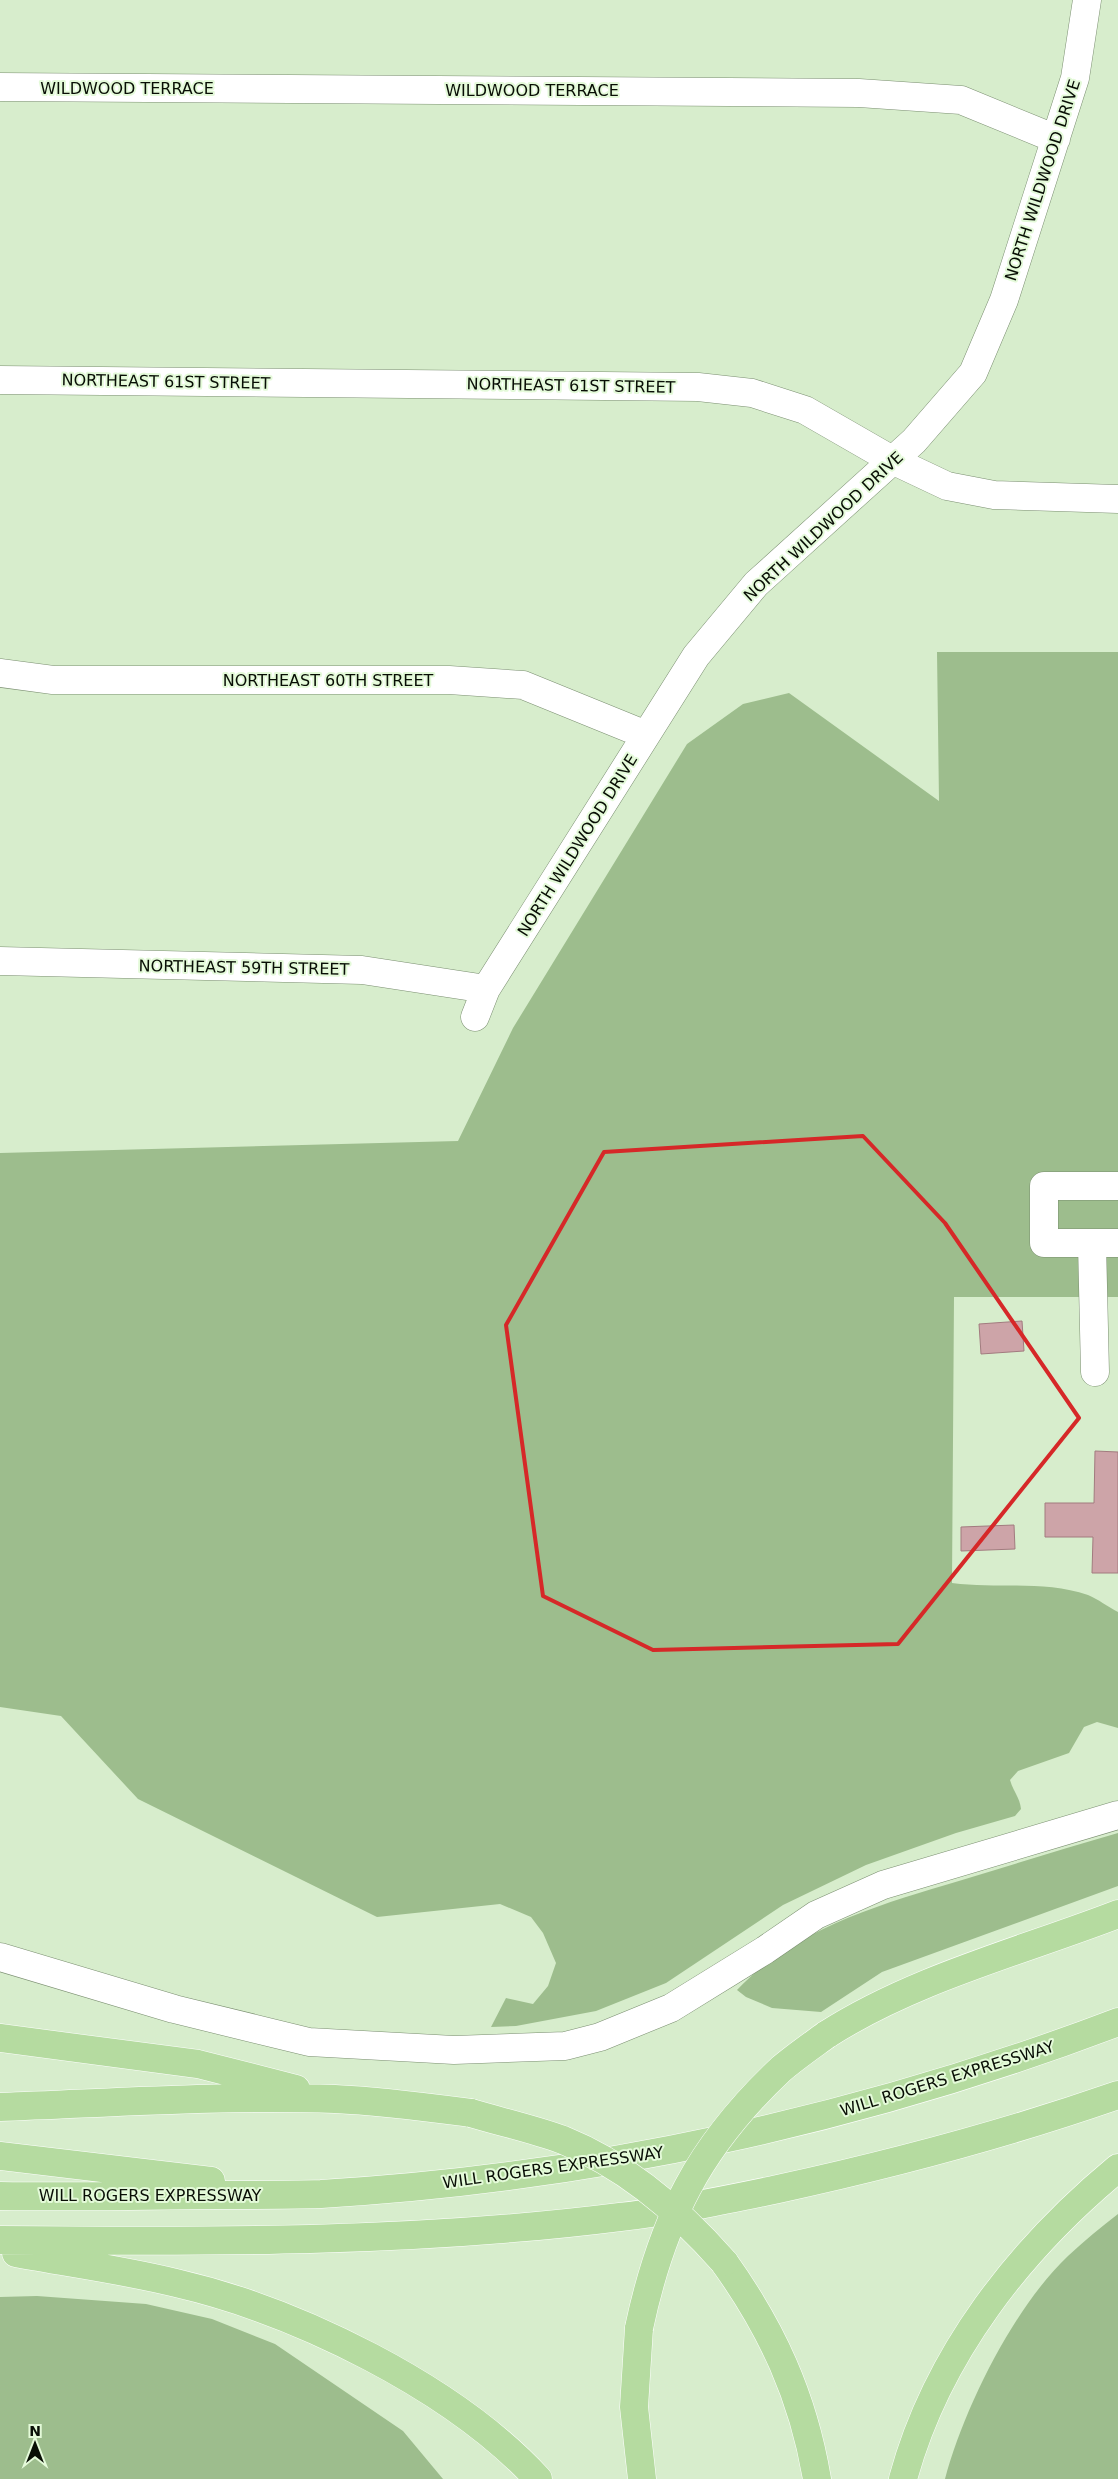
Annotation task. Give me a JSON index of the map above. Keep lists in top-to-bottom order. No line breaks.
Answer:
{"streets":{"highway":["WILL ROGERS EXPRESSWAY"],"street":["WILDWOOD TERRACE","NORTH WILDWOOD DRIVE","NORTHEAST 61ST STREET","NORTHEAST 60TH STREET","NORTHEAST 59TH STREET"]},"crossings":[["WILDWOOD TERRACE","NORTH WILDWOOD DRIVE"],["NORTH WILDWOOD DRIVE","NORTHEAST 61ST STREET"],["NORTH WILDWOOD DRIVE","NORTHEAST 60TH STREET"],["NORTH WILDWOOD DRIVE","NORTHEAST 59TH STREET"]],"north":"top"}
